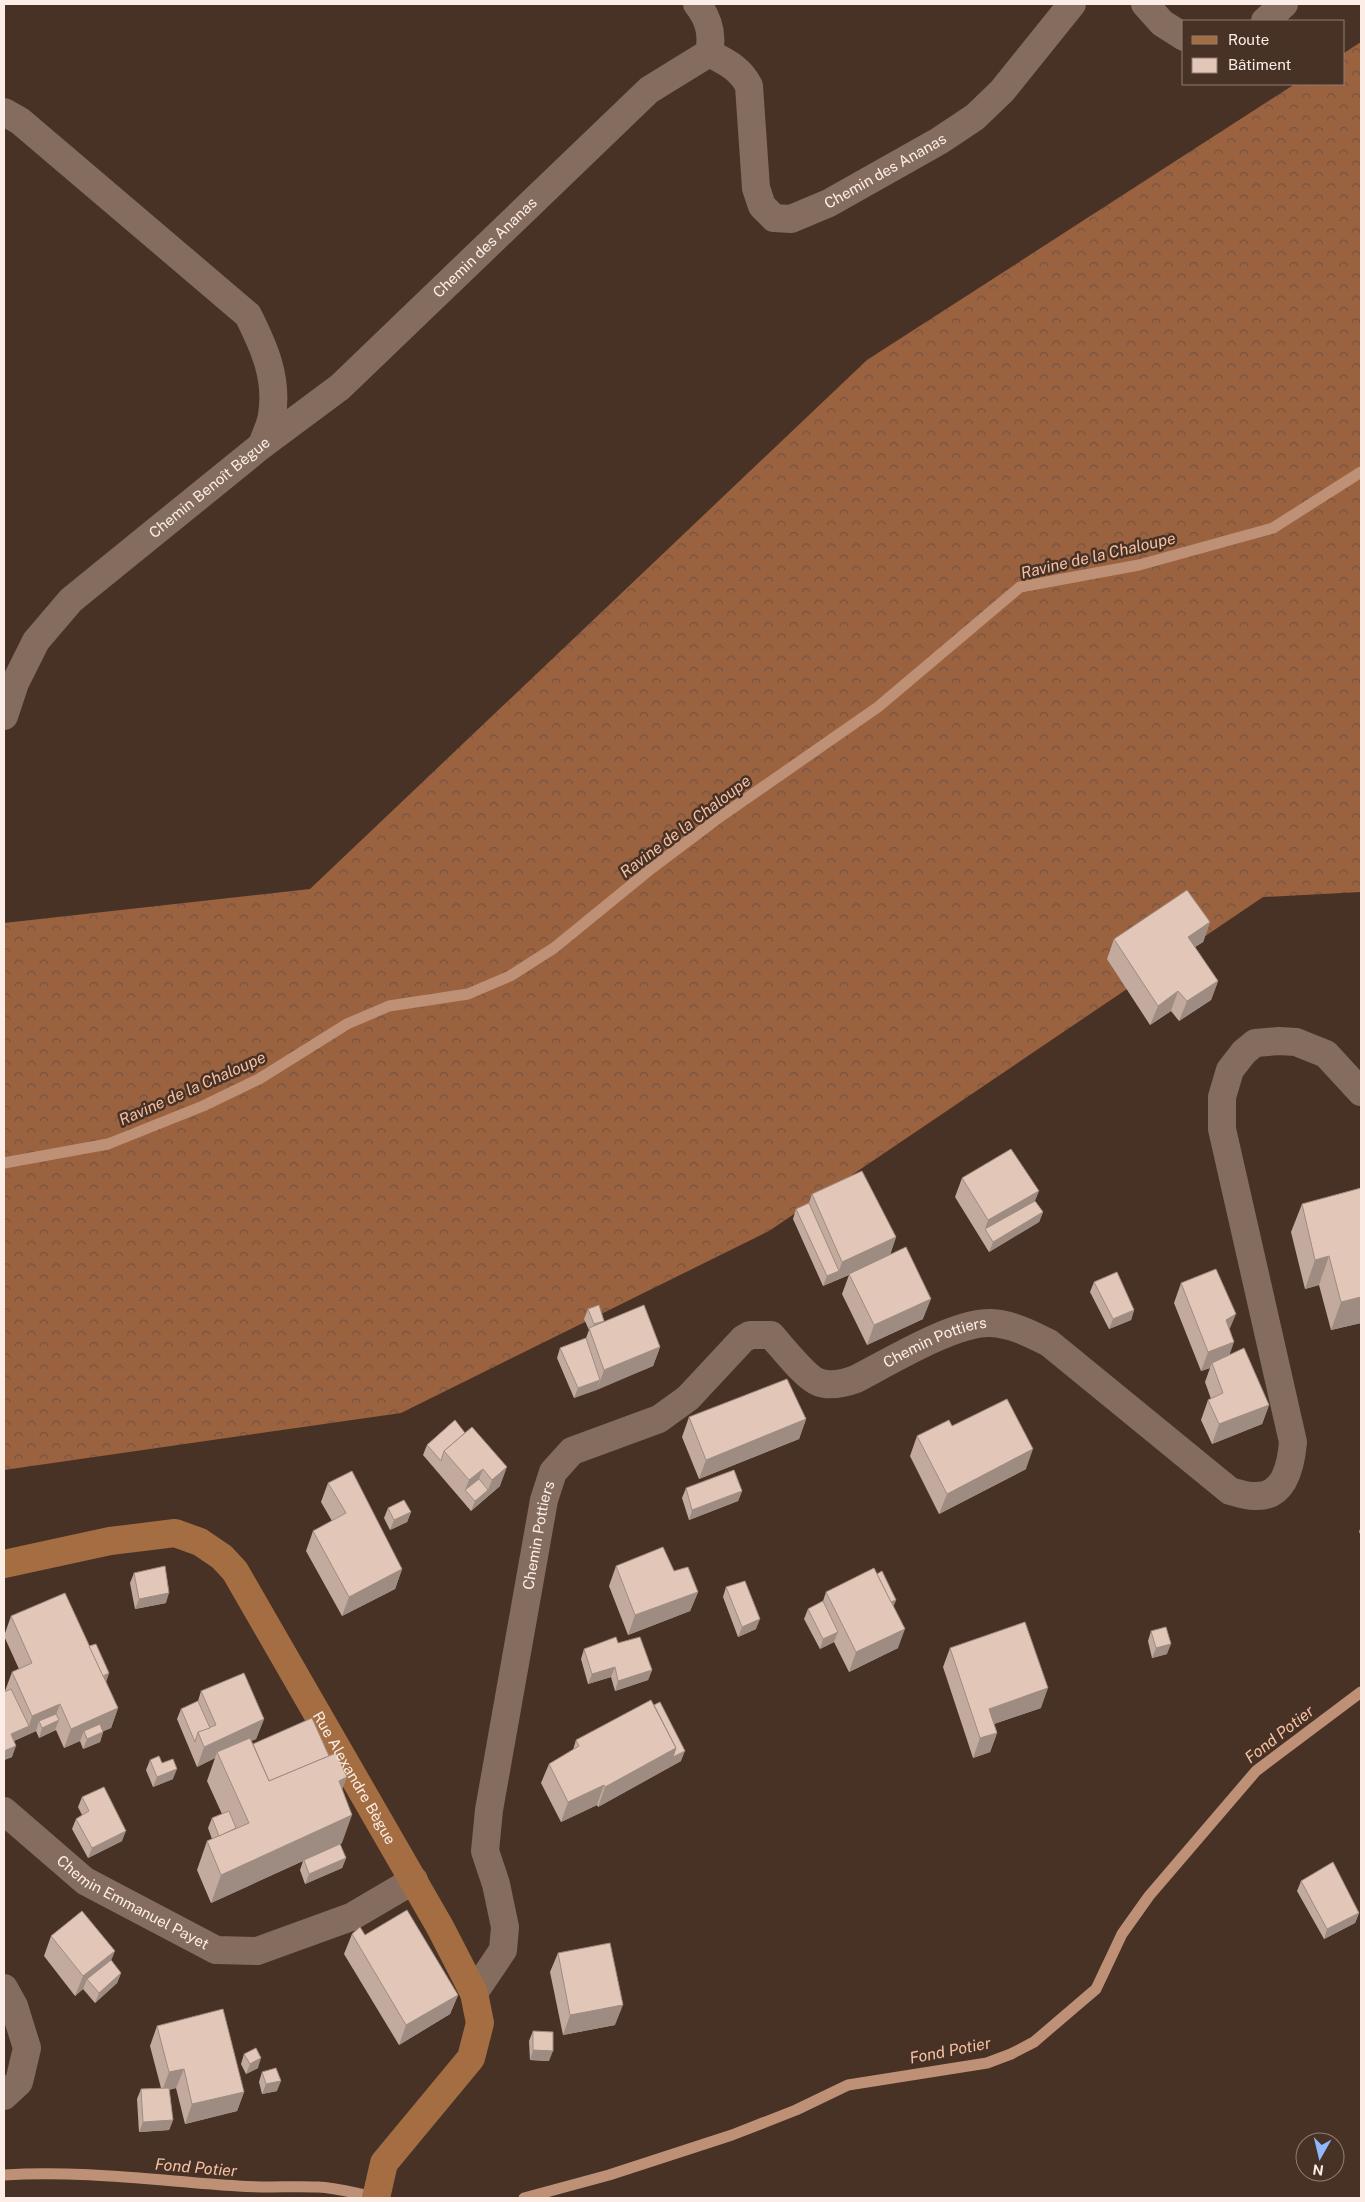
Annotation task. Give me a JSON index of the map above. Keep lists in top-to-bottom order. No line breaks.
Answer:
{"streets":{"main road":["Rue Alexandre Bègue"],"street":["Chemin des Ananas","Chemin Benoît Bègue","Chemin Pottiers","Chemin Emmanuel Payet"]},"crossings":[["Chemin des Ananas","Chemin Benoît Bègue"],["Chemin Pottiers","Rue Alexandre Bègue"],["Rue Alexandre Bègue","Chemin Emmanuel Payet"]],"water":["Ravine de la Chaloupe","Fond Potier"],"legend":["Route","Bâtiment"],"north":"bottom"}
